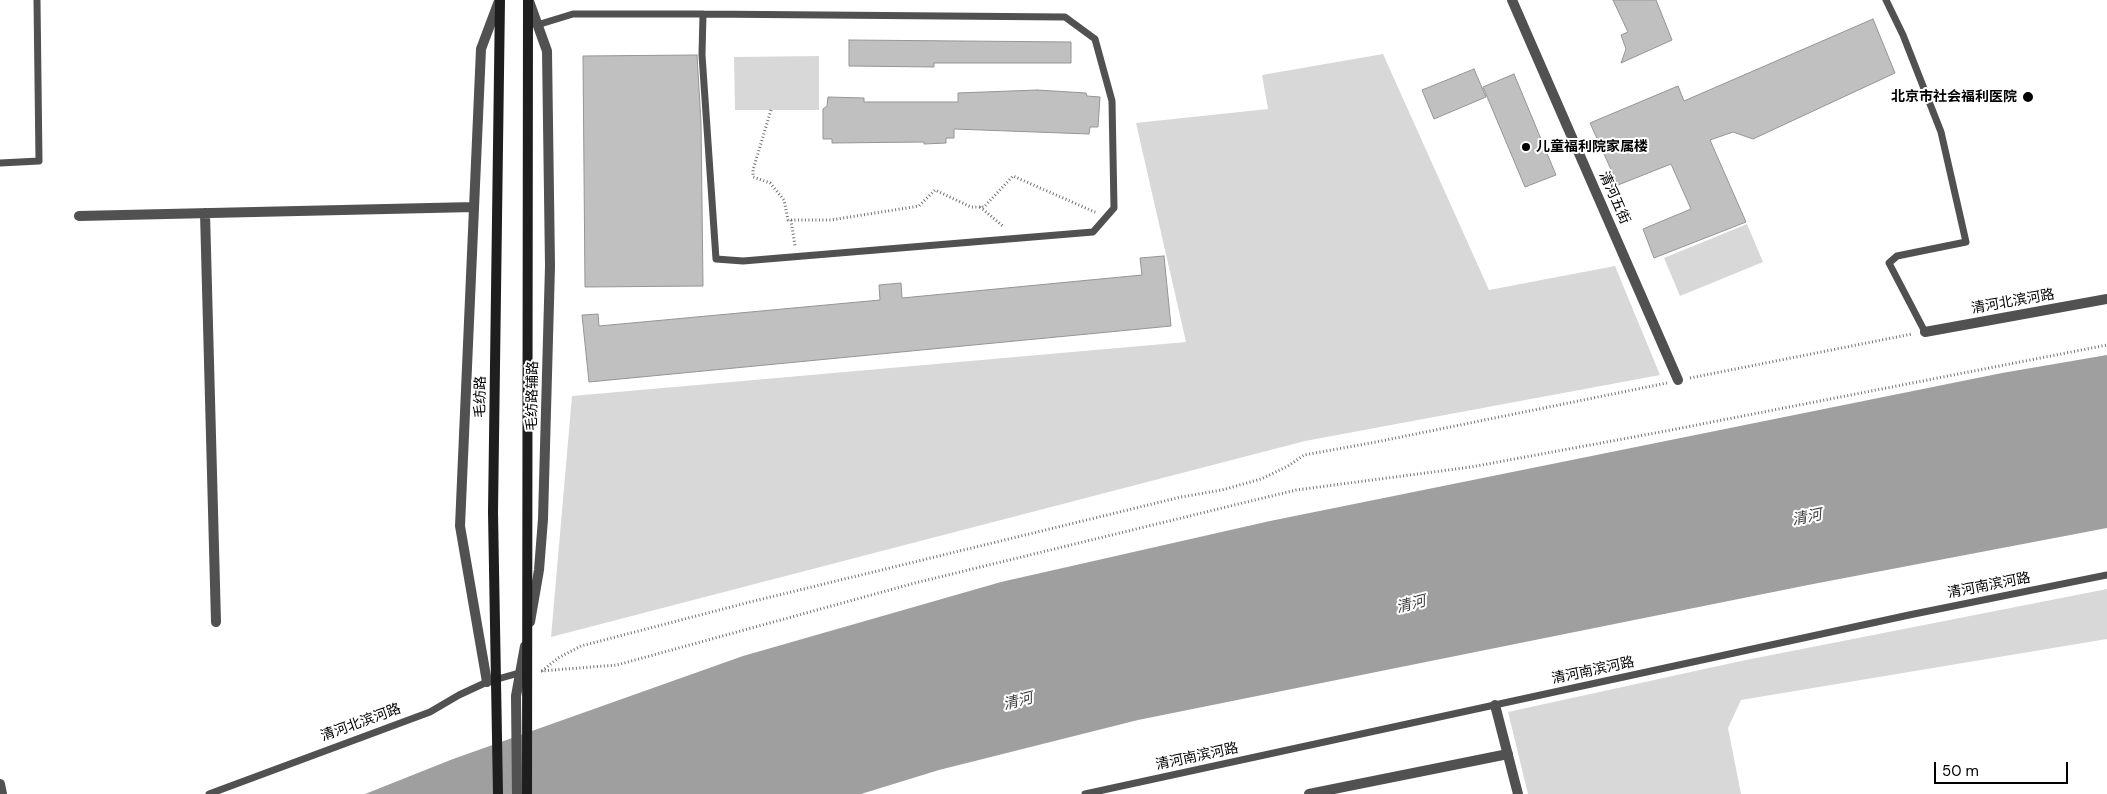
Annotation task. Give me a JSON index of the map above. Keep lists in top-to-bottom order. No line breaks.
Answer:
{"streets":{"main road":["毛纺路"],"street":["清河五街","清河北滨河路","毛纺路辅路"],"lane":["清河南滨河路"]},"crossings":[["清河北滨河路","毛纺路辅路"]],"water":["清河"],"places":["北京市社会福利医院","儿童福利院家属楼"],"scale_bar":"50 m"}
